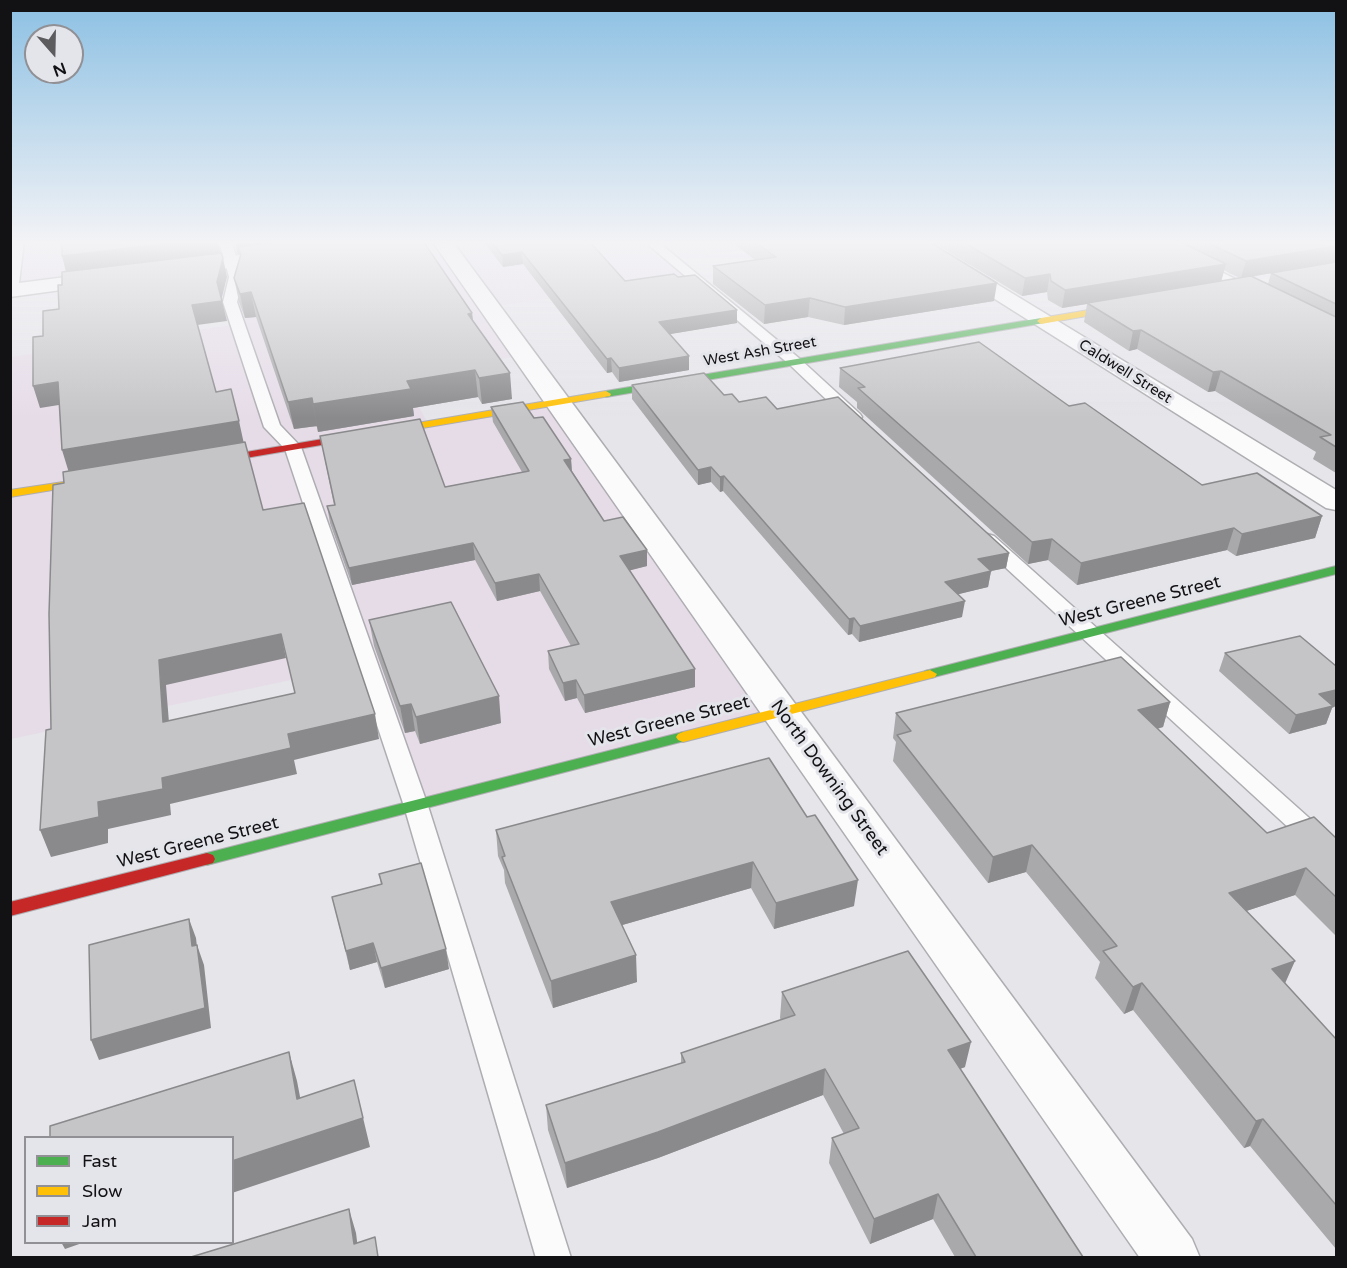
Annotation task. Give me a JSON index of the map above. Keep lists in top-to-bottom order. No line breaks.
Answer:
{"streets":{"street":["West Ash Street","Caldwell Street","West Greene Street","North Downing Street"]},"crossings":[["West Ash Street","Caldwell Street"],["West Ash Street","North Downing Street"],["West Greene Street","North Downing Street"]],"legend":["Fast","Slow","Jam"],"north":"bottom"}
